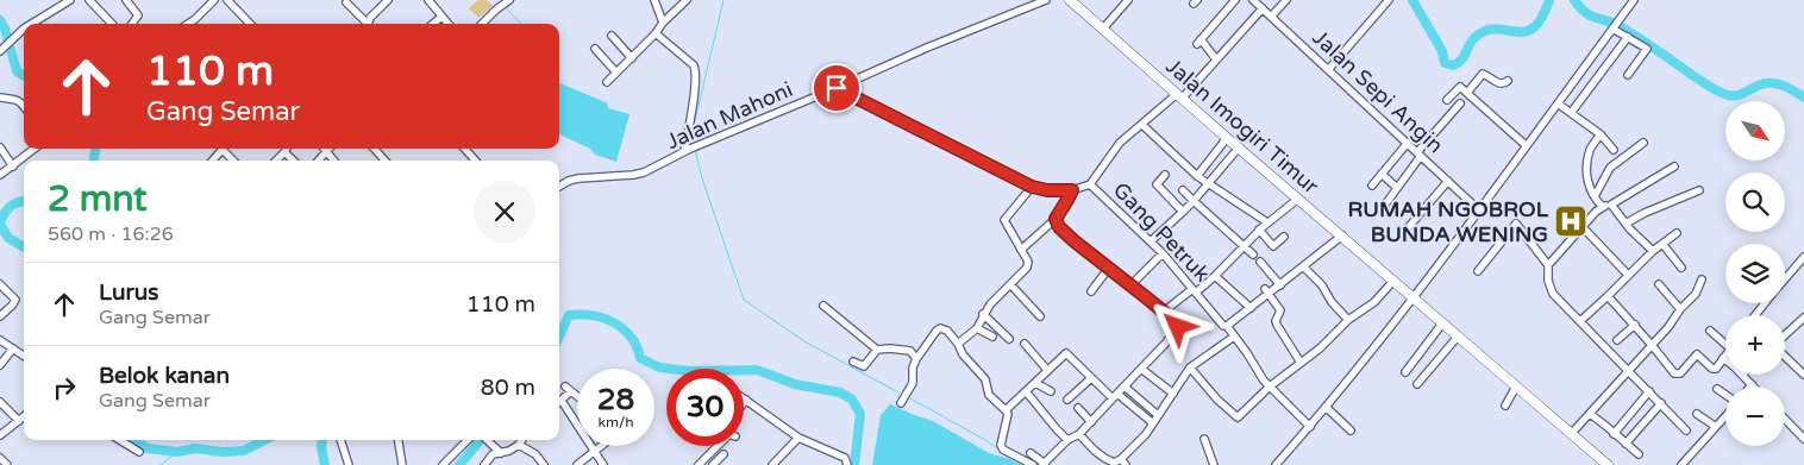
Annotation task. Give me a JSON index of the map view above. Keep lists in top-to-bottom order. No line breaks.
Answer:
{"streets":{"main road":["Jalan Imogiri Timur"],"street":["Jalan Sepi Angin","Jalan Mahoni","Gang Petruk"]},"places":{"hospital":["RUMAH NGOBROL BUNDA WENING"]},"north":"bottom right","page":{"turn":["110 m","Gang Semar"],"map_buttons":["+","−"],"heading":["2 mnt","560 m · 16:26"],"list":[{"name":"Lurus","note":"Gang Semar","value":"110 m"},{"name":"Belok kanan","note":"Gang Semar","value":"80 m"}],"speed":"28 km/h","limit":"30"}}
